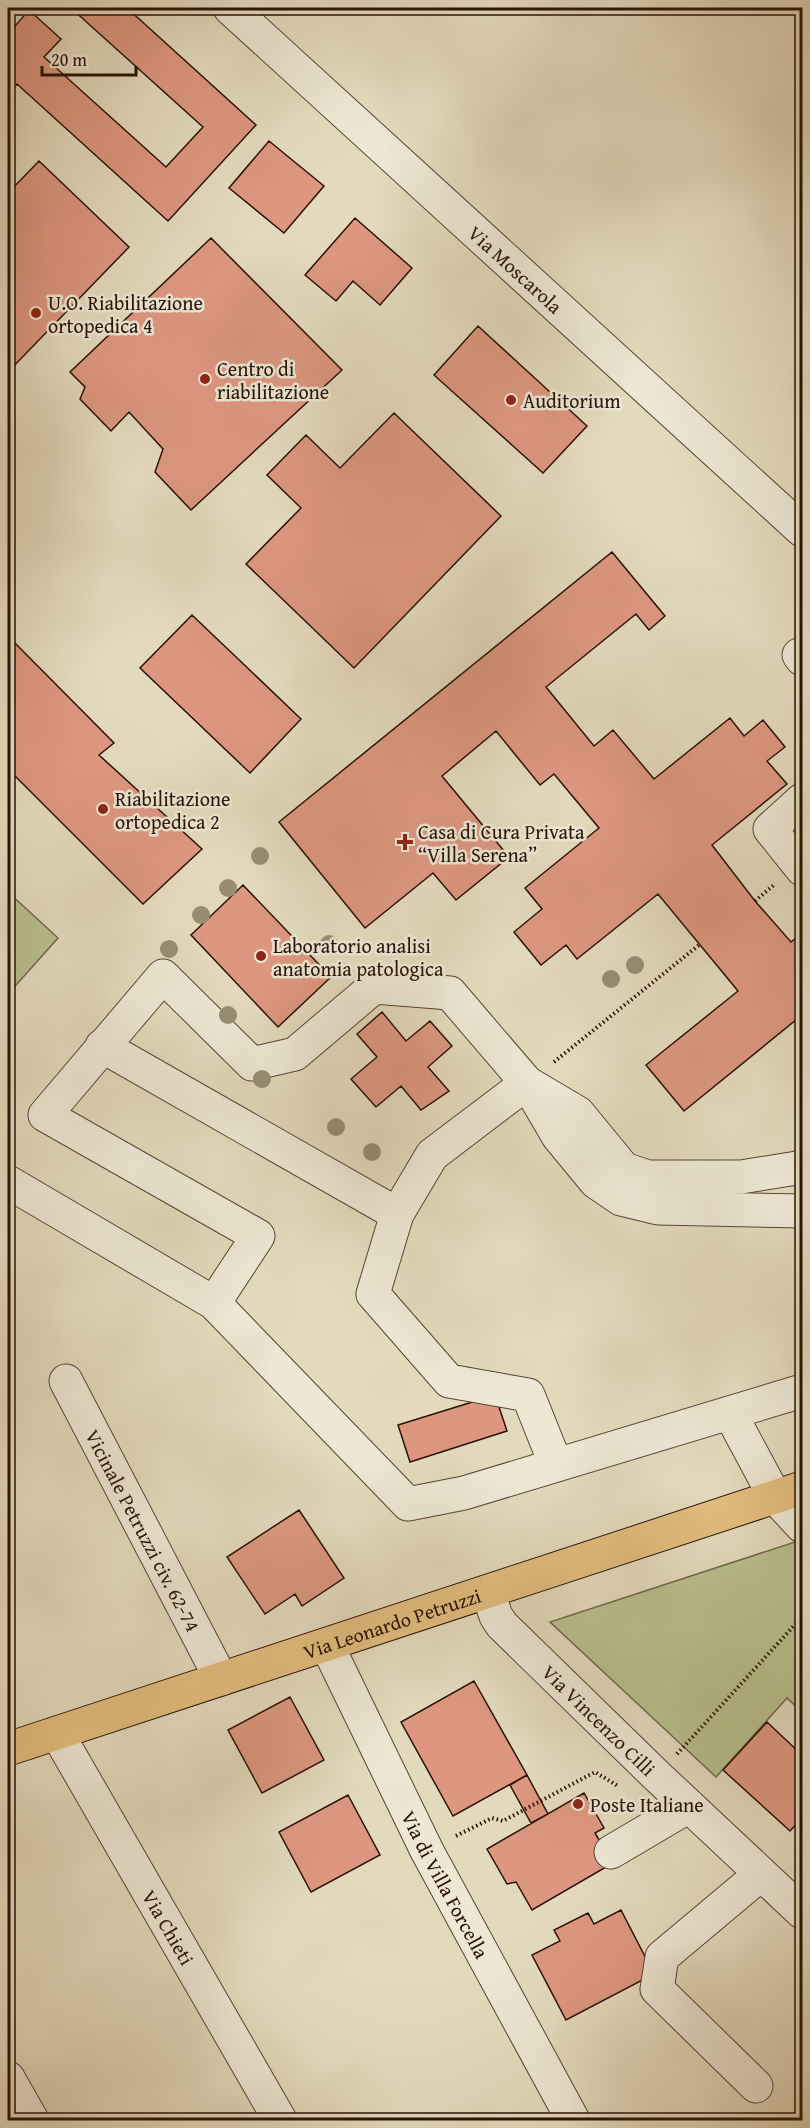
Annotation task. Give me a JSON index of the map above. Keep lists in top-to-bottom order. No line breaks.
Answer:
{"streets":{"main road":["Via Leonardo Petruzzi"],"street":["Via Moscarola","Vicinale Petruzzi civ. 62-74","Via Vincenzo Cilli","Via di Villa Forcella","Via Chieti"]},"crossings":[["Vicinale Petruzzi civ. 62-74","Via Leonardo Petruzzi"],["Via Leonardo Petruzzi","Via Vincenzo Cilli"],["Via Leonardo Petruzzi","Via di Villa Forcella"],["Via Leonardo Petruzzi","Via Chieti"]],"places":{"other":["U.O. Riabilitazione ortopedica 4","Centro di riabilitazione","Auditorium","Riabilitazione ortopedica 2","Laboratorio analisi anatomia patologica","Poste Italiane"],"health":["Casa di Cura Privata “Villa Serena”"]},"scale_bar":"20 m"}
